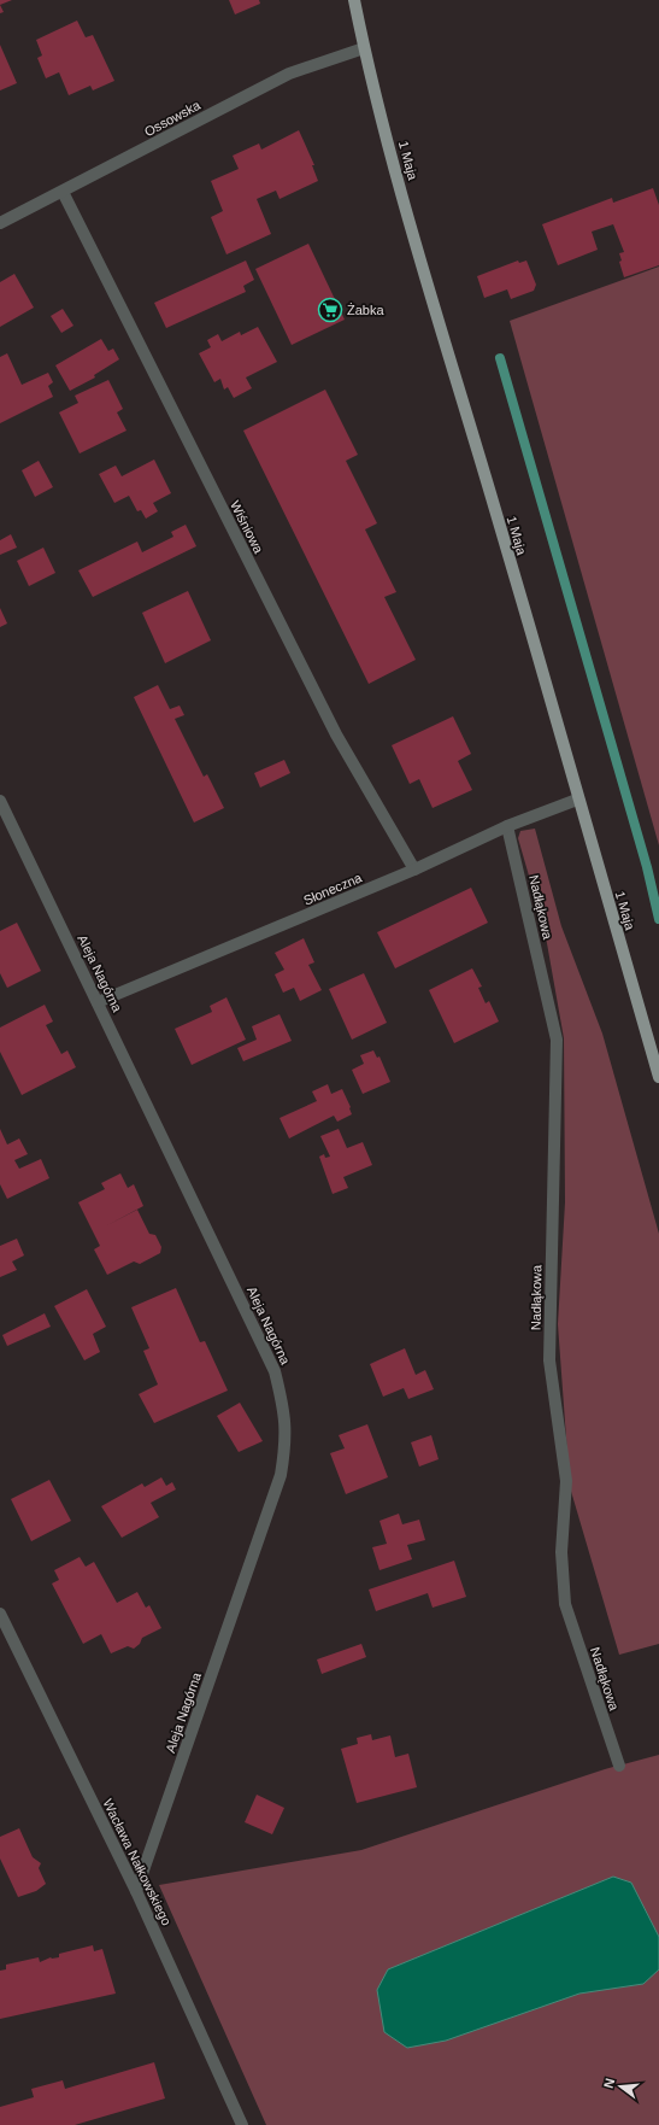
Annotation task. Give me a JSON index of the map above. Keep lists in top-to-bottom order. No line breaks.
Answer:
{"streets":{"main road":["1 Maja"],"street":["Ossowska","Wiśniowa","Słoneczna","Nadłąkowa","Aleja Nagórna","Wacława Nałkowskiego"]},"crossings":[["Ossowska","1 Maja"],["Ossowska","Wiśniowa"],["1 Maja","Słoneczna"],["Wiśniowa","Słoneczna"],["Słoneczna","Nadłąkowa"],["Słoneczna","Aleja Nagórna"],["Aleja Nagórna","Wacława Nałkowskiego"]],"places":{"supermarket":["Żabka"]},"north":"left"}
